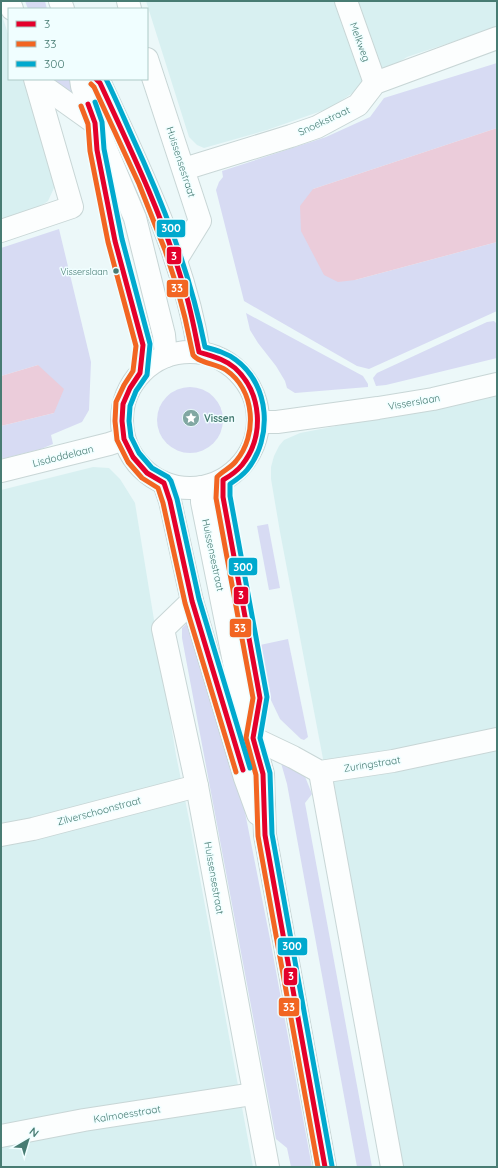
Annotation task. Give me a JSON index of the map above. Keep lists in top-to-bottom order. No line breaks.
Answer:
{"streets":{"street":["Melkweg","Snoekstraat","Huissensestraat","Visserslaan","Lisdoddelaan","Zuringstraat","Zilverschoonstraat","Kalmoesstraat"]},"crossings":[["Melkweg","Snoekstraat"],["Snoekstraat","Huissensestraat"],["Huissensestraat","Visserslaan"],["Huissensestraat","Lisdoddelaan"],["Huissensestraat","Zilverschoonstraat"],["Huissensestraat","Kalmoesstraat"],["Visserslaan","Lisdoddelaan"]],"places":{"other":["Visserslaan"],"place":["Vissen"]},"lines":["transit line 3","transit line 300","transit line 33"],"legend":["3","33","300"],"north":"top right"}
